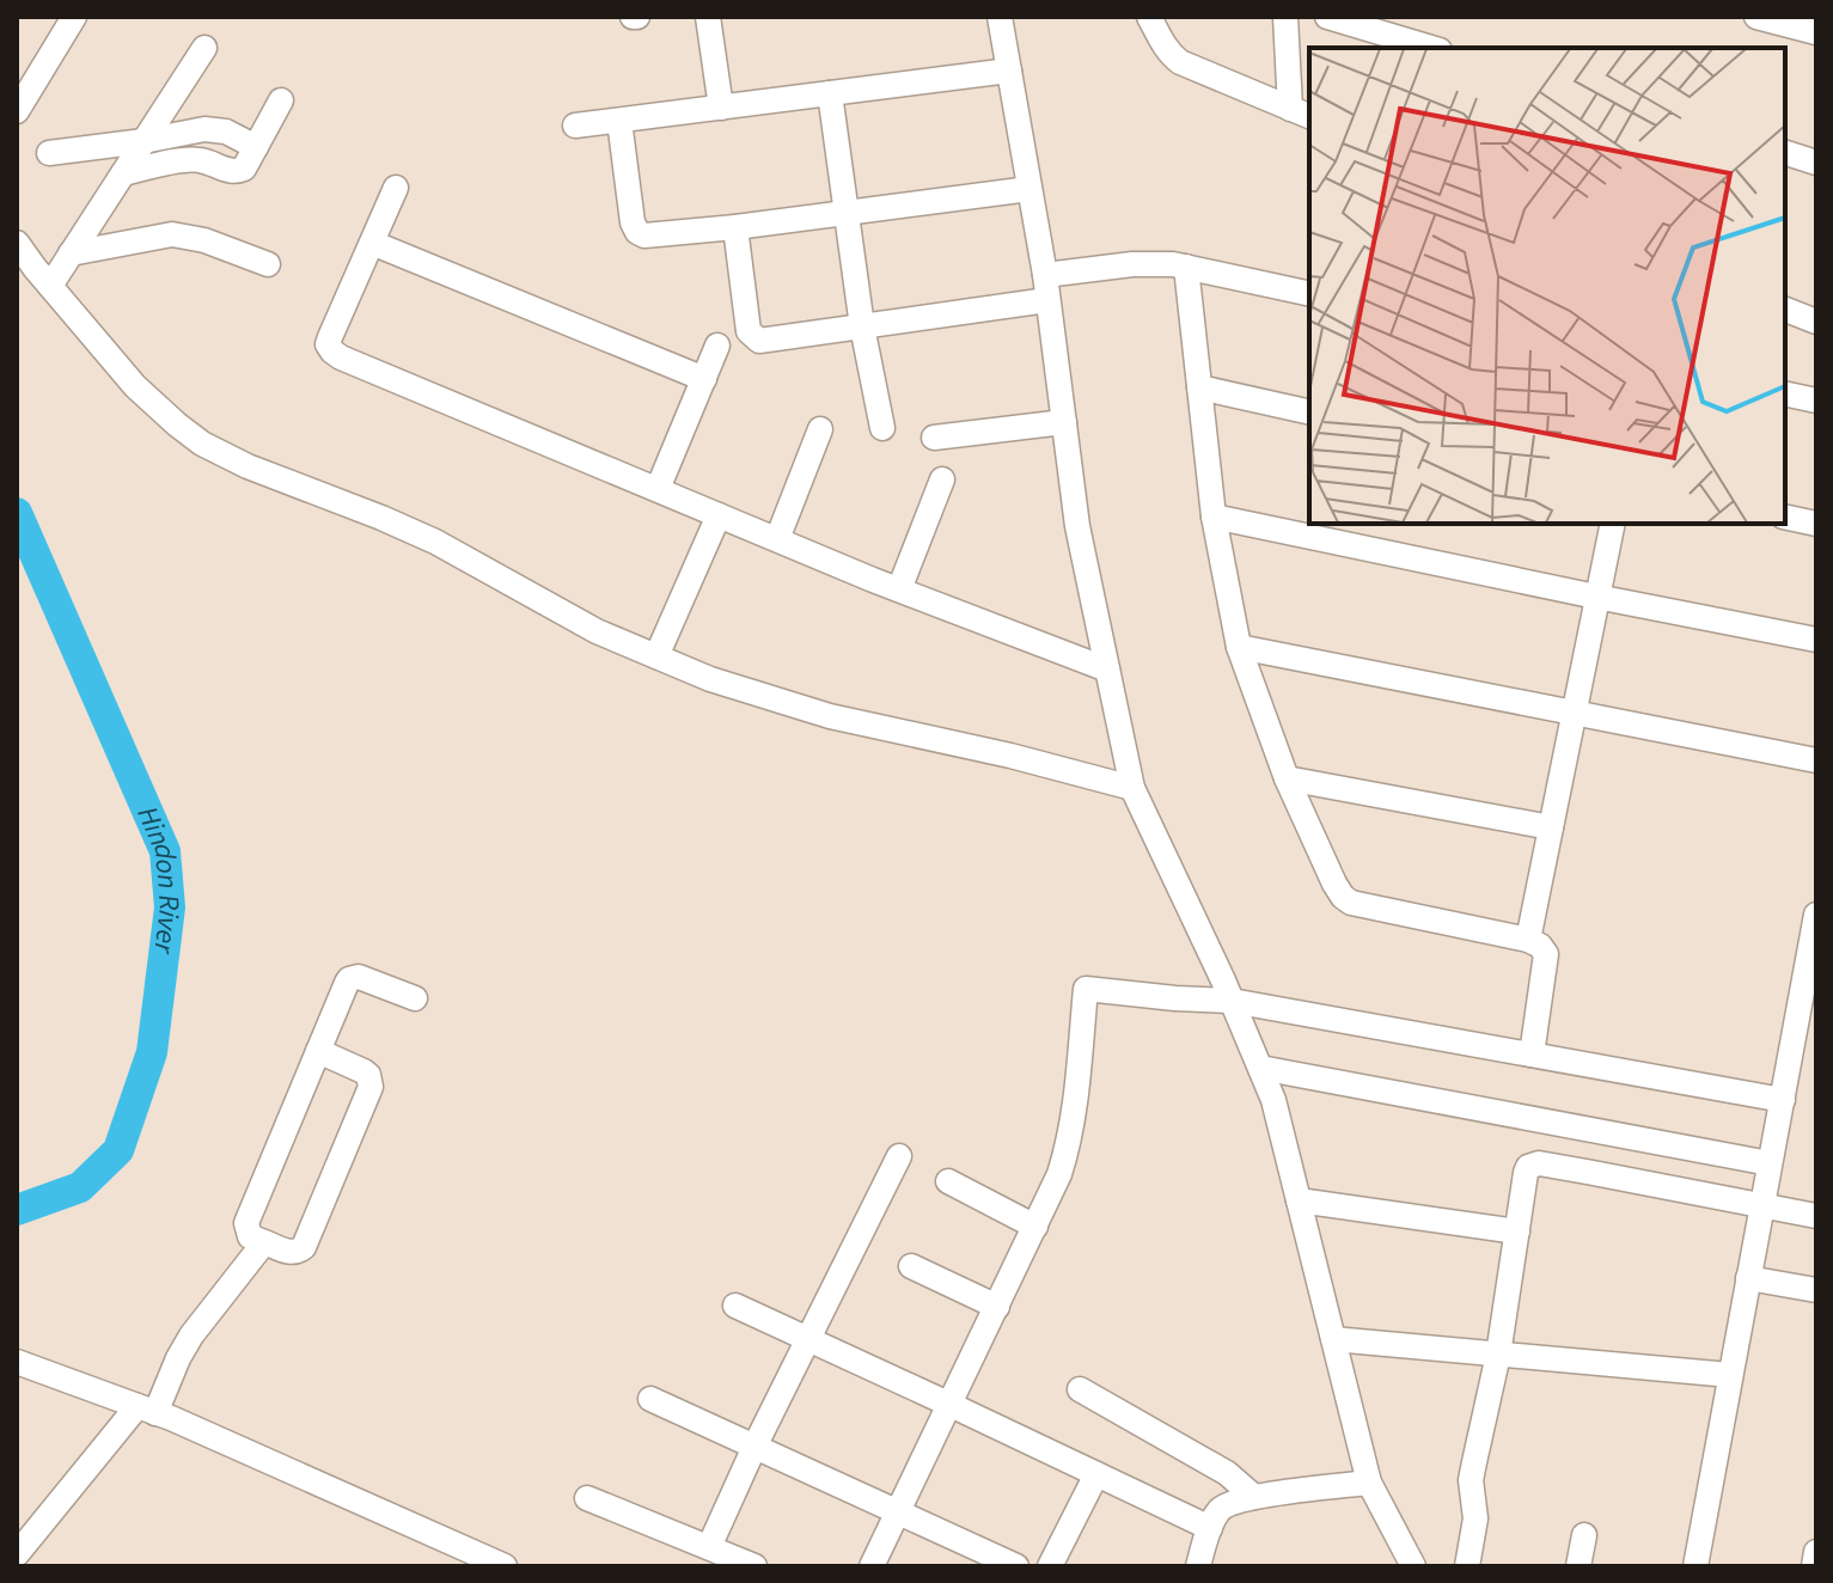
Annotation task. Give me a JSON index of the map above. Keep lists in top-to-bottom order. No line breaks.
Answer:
{"water":["Hindon River"]}
